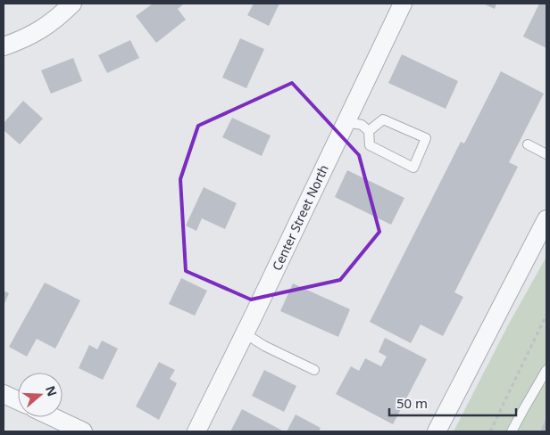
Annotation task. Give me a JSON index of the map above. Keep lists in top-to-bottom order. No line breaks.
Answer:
{"streets":{"street":["Center Street North"]},"scale_bar":"50 m","north":"right"}
